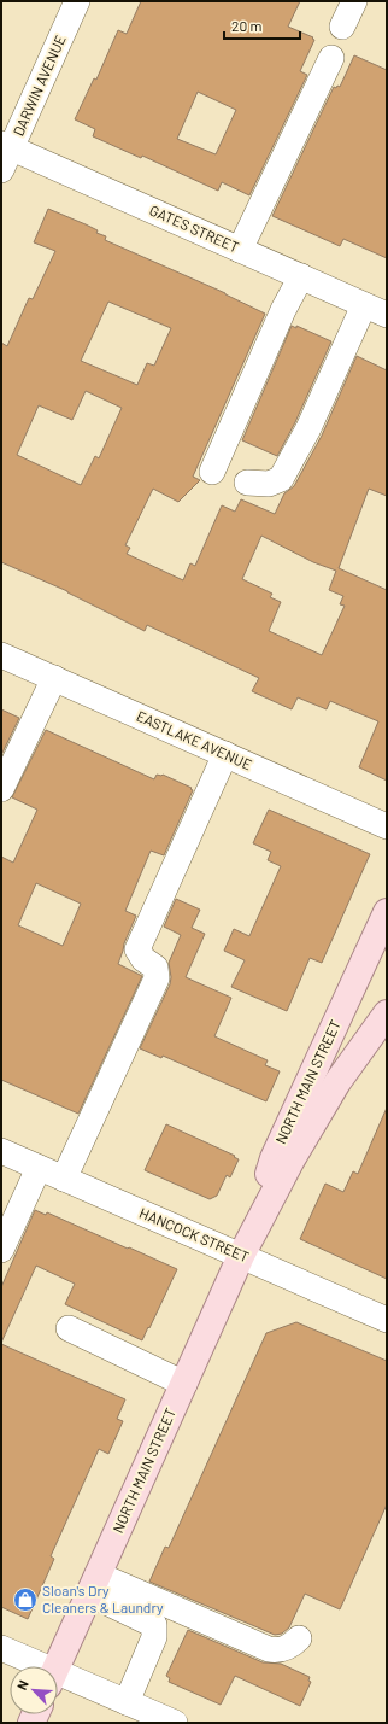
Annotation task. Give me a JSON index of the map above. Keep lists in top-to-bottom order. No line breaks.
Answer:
{"streets":{"main road":["NORTH MAIN STREET"],"street":["DARWIN AVENUE","GATES STREET","EASTLAKE AVENUE","HANCOCK STREET"]},"crossings":[["DARWIN AVENUE","GATES STREET"],["NORTH MAIN STREET","HANCOCK STREET"]],"places":{"shop":["Sloan's Dry Cleaners & Laundry"]},"scale_bar":"20 m","north":"top left"}
